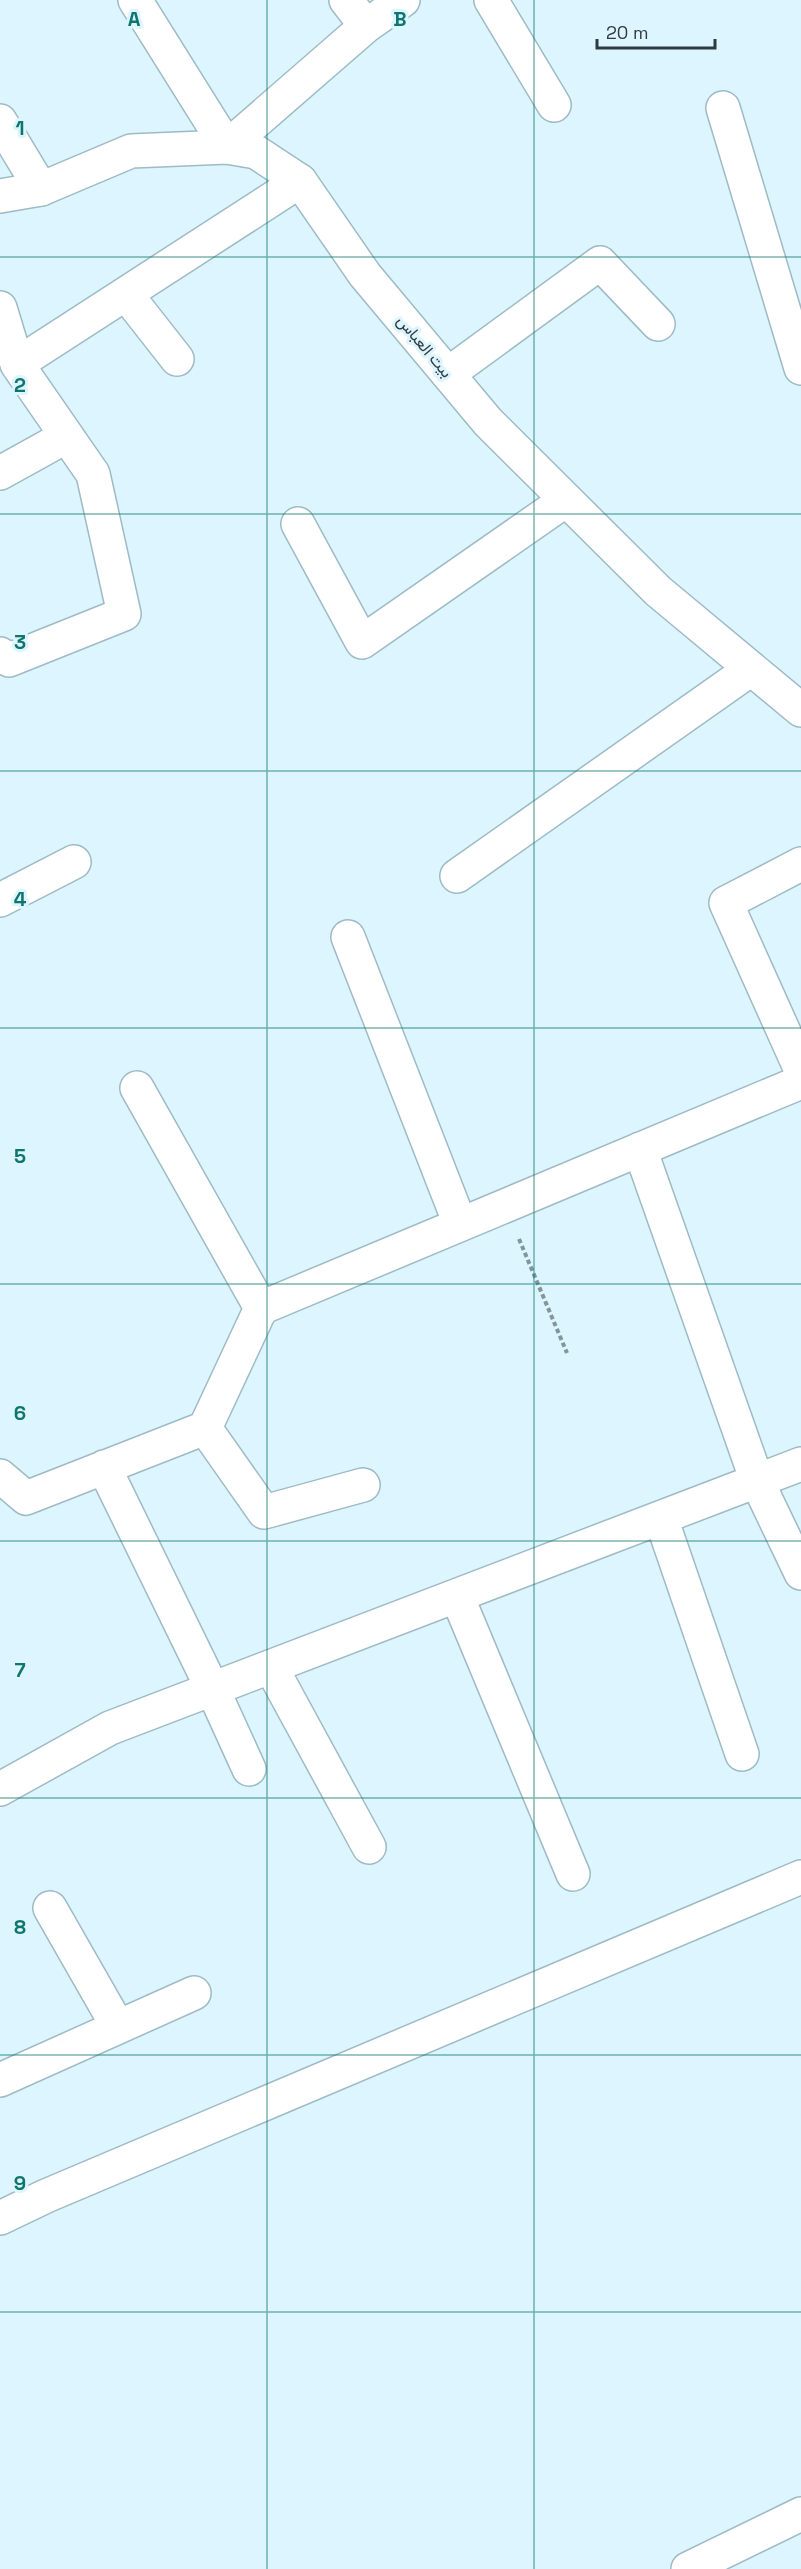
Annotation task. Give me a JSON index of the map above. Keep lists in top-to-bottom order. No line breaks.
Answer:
{"streets":{"street":["بیت العباس"]},"scale_bar":"20 m","grid":{"columns":["A","B"],"rows":["1","2","3","4","5","6","7","8","9"]}}
